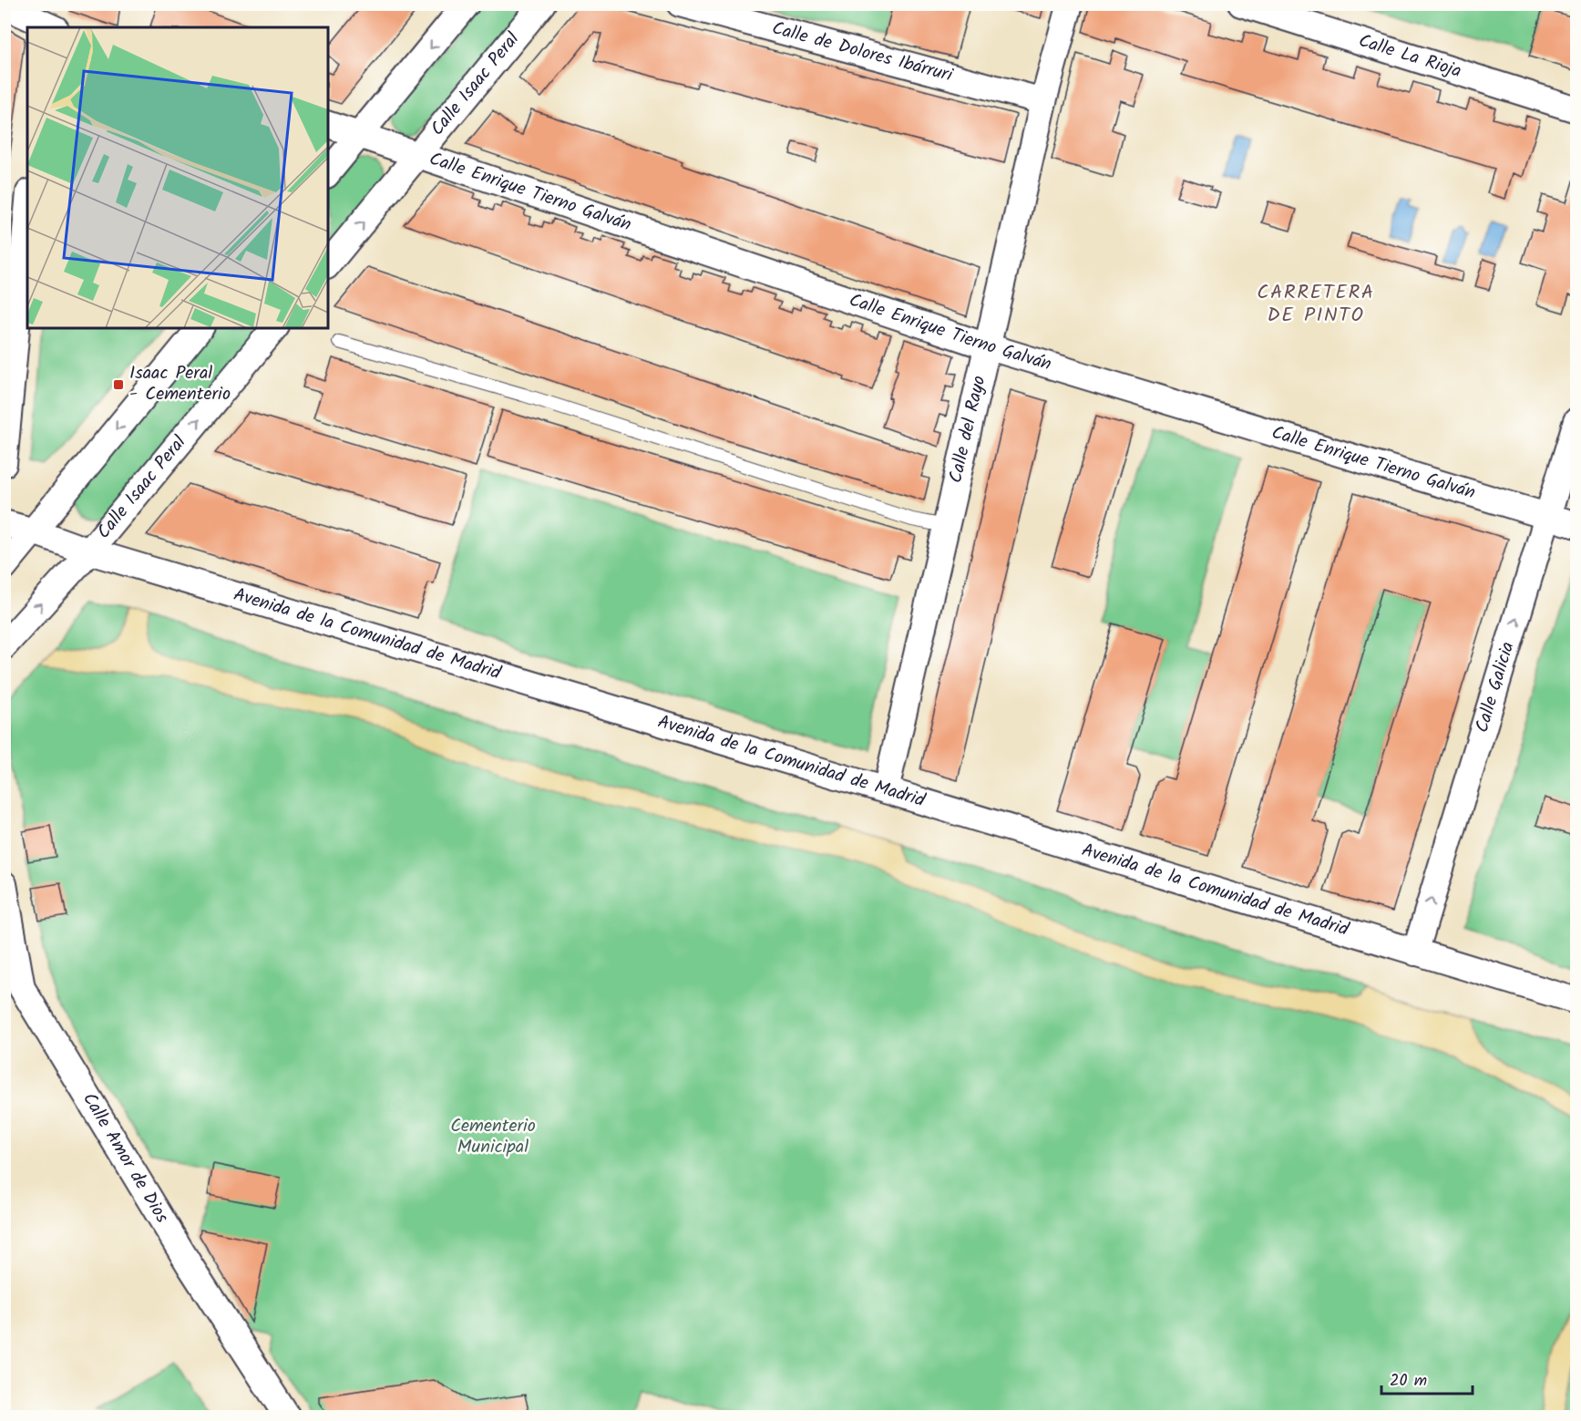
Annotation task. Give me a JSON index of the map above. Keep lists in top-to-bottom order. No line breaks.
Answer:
{"streets":{"street":["Calle de Dolores Ibárruri","Calle La Rioja","Calle Isaac Peral","Calle Enrique Tierno Galván","Calle del Rayo","Avenida de la Comunidad de Madrid","Calle Galicia","Calle Amor de Dios"]},"crossings":[["Calle de Dolores Ibárruri","Calle del Rayo"],["Calle Isaac Peral","Calle Enrique Tierno Galván"],["Calle Isaac Peral","Avenida de la Comunidad de Madrid"],["Calle Enrique Tierno Galván","Calle del Rayo"],["Calle Enrique Tierno Galván","Calle Galicia"],["Calle del Rayo","Avenida de la Comunidad de Madrid"],["Avenida de la Comunidad de Madrid","Calle Galicia"]],"one_way":["Calle Galicia"],"districts":["CARRETERA DE PINTO"],"parks":["Cementerio Municipal"],"places":{"transit":["Isaac Peral - Cementerio"]},"scale_bar":"20 m"}
